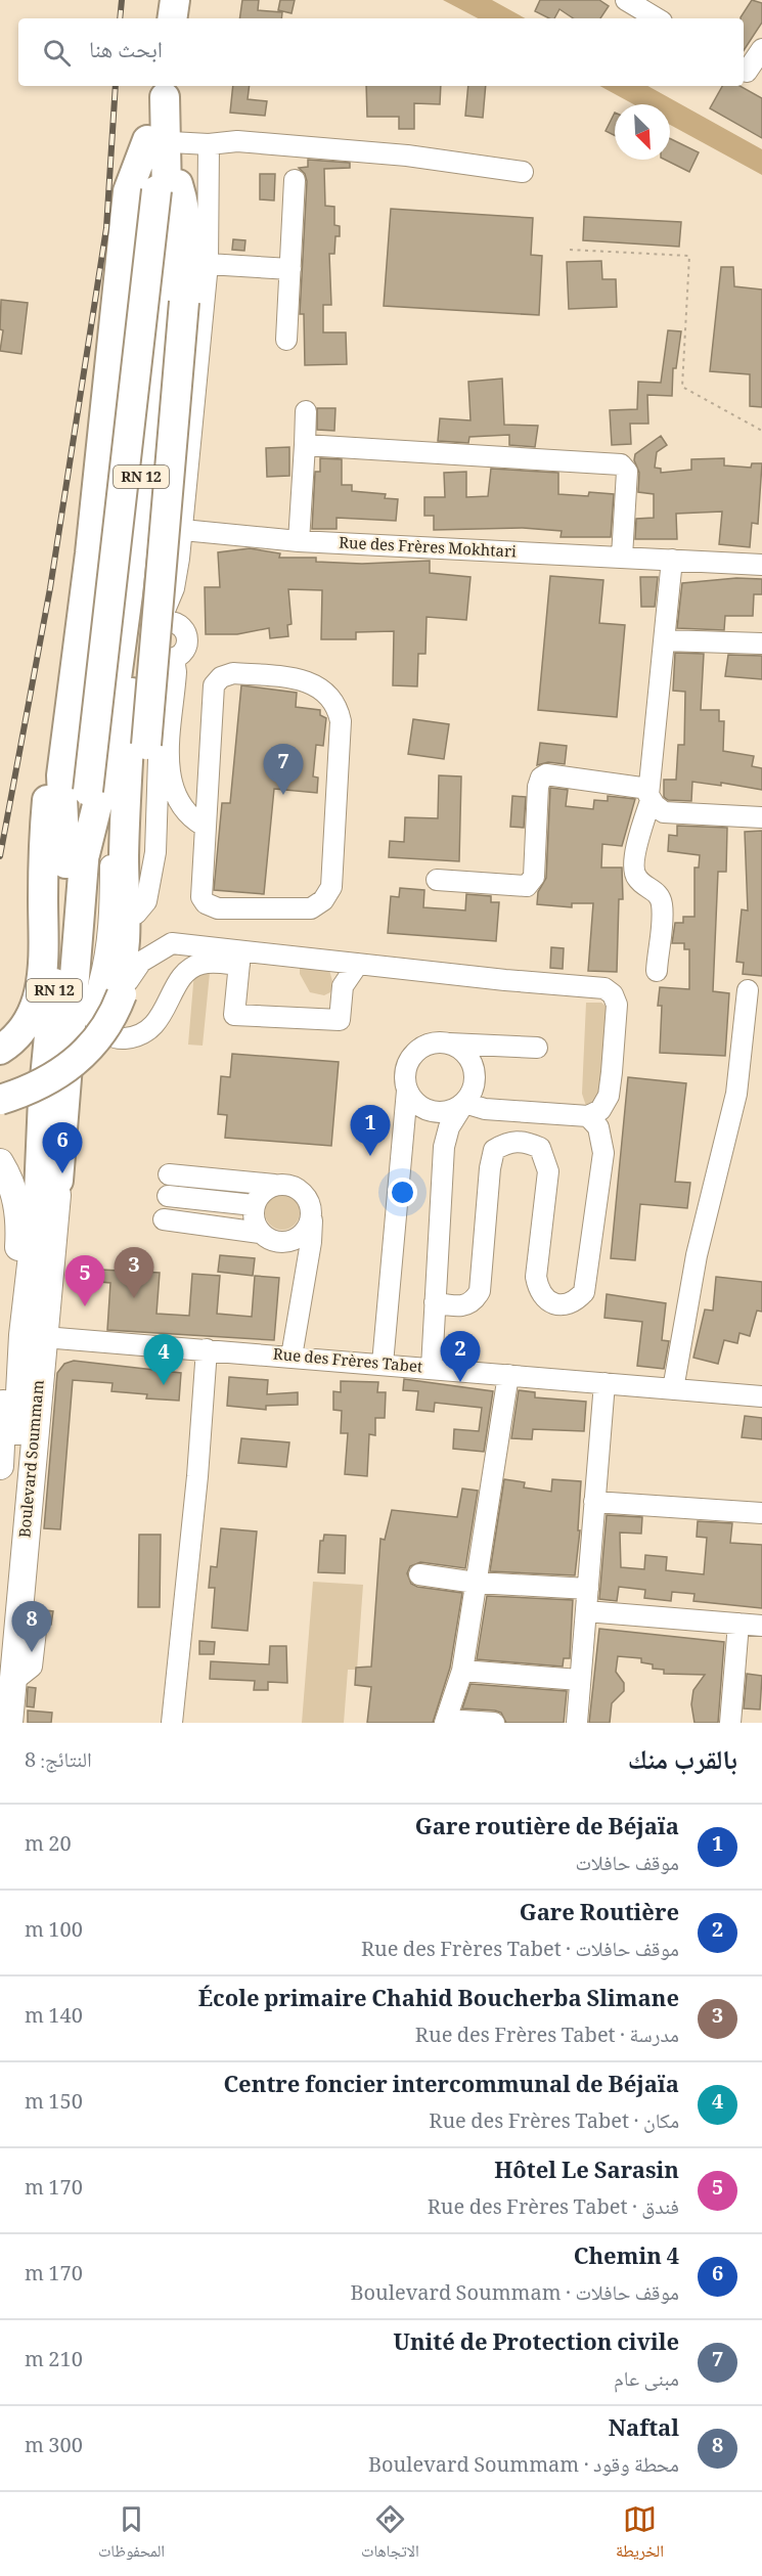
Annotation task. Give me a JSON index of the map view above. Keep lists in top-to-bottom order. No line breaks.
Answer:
{"streets":{"highway":["RN 12"],"main road":["Boulevard Soummam"],"street":["Rue des Frères Mokhtari","Rue des Frères Tabet"]},"crossings":[["RN 12","Rue des Frères Mokhtari"],["RN 12","Boulevard Soummam"],["Rue des Frères Tabet","Boulevard Soummam"]],"north":"bottom right","page":{"search":"ابحث هنا","pins":["7","1","6","3","5","2","4","8"],"heading":["بالقرب منك","النتائج: 8"],"list":[{"mark":"1","name":"Gare routière de Béjaïa","note":"موقف حافلات","value":"20 m"},{"mark":"2","name":"Gare Routière","note":"موقف حافلات · Rue des Frères Tabet","value":"100 m"},{"mark":"3","name":"École primaire Chahid Boucherba Slimane","note":"مدرسة · Rue des Frères Tabet","value":"140 m"},{"mark":"4","name":"Centre foncier intercommunal de Béjaïa","note":"مكان · Rue des Frères Tabet","value":"150 m"},{"mark":"5","name":"Hôtel Le Sarasin","note":"فندق · Rue des Frères Tabet","value":"170 m"},{"mark":"6","name":"4 Chemin","note":"موقف حافلات · Boulevard Soummam","value":"170 m"},{"mark":"7","name":"Unité de Protection civile","note":"مبنى عام","value":"210 m"},{"mark":"8","name":"Naftal","note":"محطة وقود · Boulevard Soummam","value":"300 m"}],"nav":["الخريطة","الاتجاهات","المحفوظات"]}}
